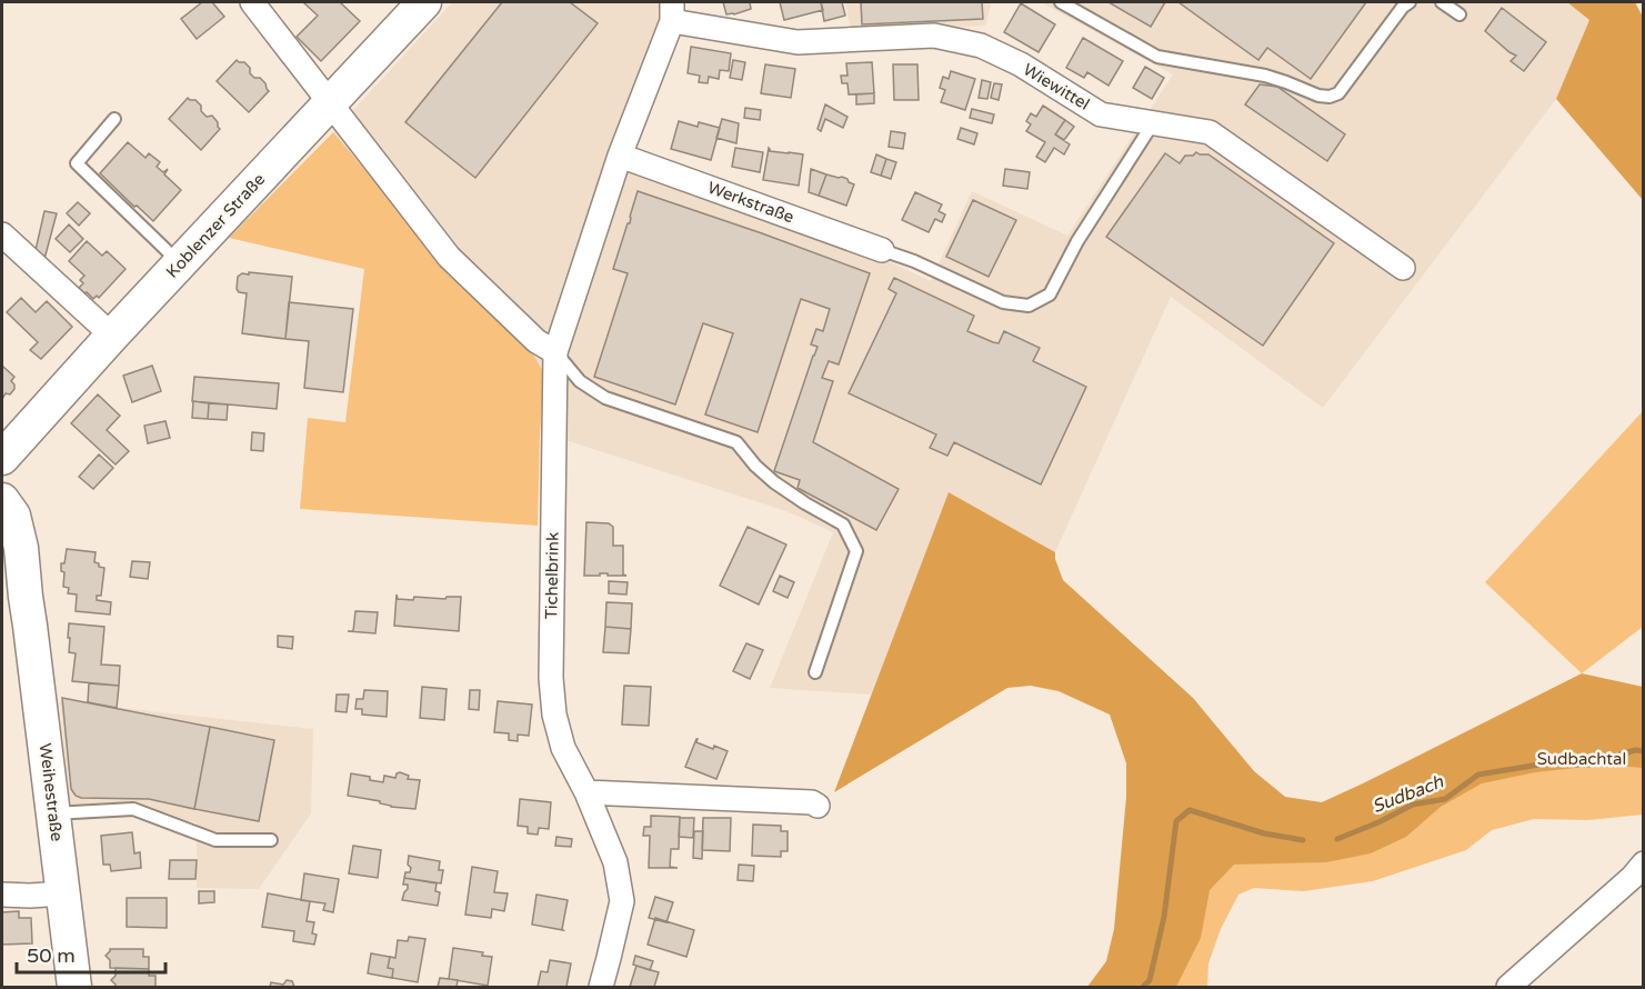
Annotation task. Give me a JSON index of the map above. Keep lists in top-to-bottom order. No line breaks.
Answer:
{"streets":{"main road":["Koblenzer Straße","Weihestraße"],"street":["Wiewittel","Werkstraße","Tichelbrink"]},"crossings":[["Wiewittel","Tichelbrink"],["Werkstraße","Tichelbrink"]],"water":["Sudbach"],"parks":["Sudbachtal"],"scale_bar":"50 m"}
